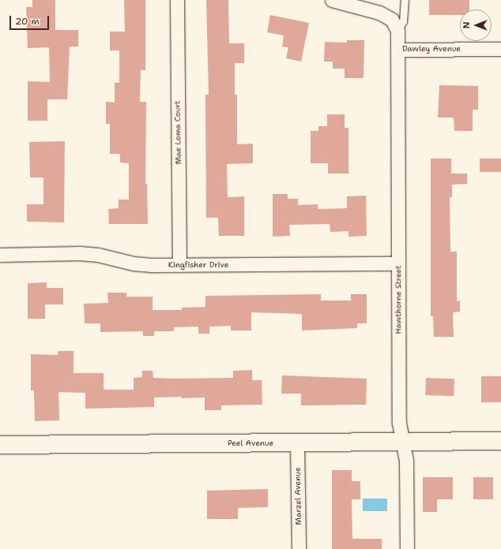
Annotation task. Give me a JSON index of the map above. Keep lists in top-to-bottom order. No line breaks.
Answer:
{"streets":{"street":["Dawley Avenue","Mae Loma Court","Kingfisher Drive","Hawthorne Street","Peel Avenue","Marzel Avenue"]},"crossings":[["Dawley Avenue","Hawthorne Street"],["Mae Loma Court","Kingfisher Drive"],["Kingfisher Drive","Hawthorne Street"],["Hawthorne Street","Peel Avenue"],["Peel Avenue","Marzel Avenue"]],"scale_bar":"20 m","north":"left"}
